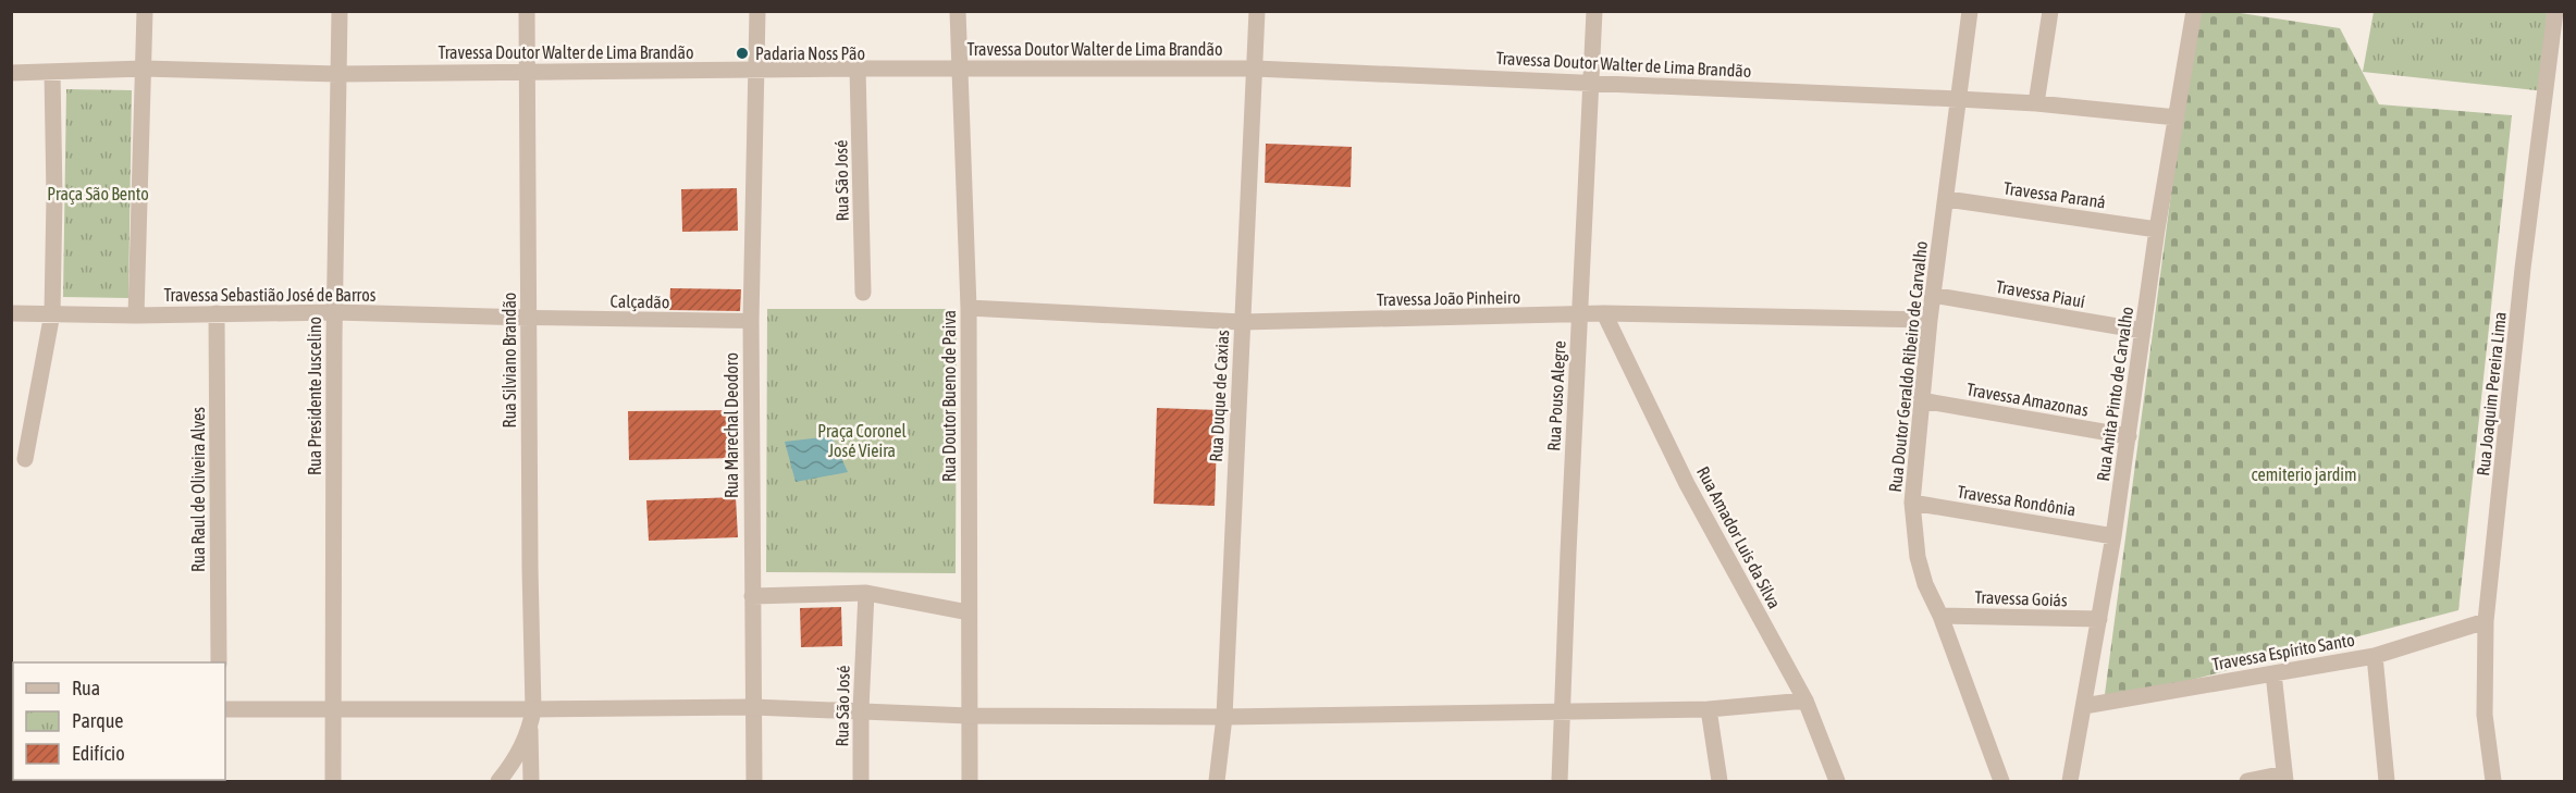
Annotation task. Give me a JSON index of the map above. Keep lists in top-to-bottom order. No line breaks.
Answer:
{"streets":{"street":["Travessa Doutor Walter de Lima Brandão","Rua São José","Travessa Paraná","Travessa Piauí","Travessa Sebastião José de Barros","Travessa João Pinheiro","Calçadão","Rua Silviano Brandão","Rua Doutor Geraldo Ribeiro de Carvalho","Rua Anita Pinto de Carvalho","Rua Joaquim Pereira Lima","Rua Presidente Juscelino","Rua Doutor Bueno de Paiva","Rua Duque de Caxias","Rua Pouso Alegre","Travessa Amazonas","Rua Marechal Deodoro","Rua Raul de Oliveira Alves","Travessa Rondônia","Rua Amador Luis da Silva","Travessa Goiás","Travessa Espírito Santo"]},"crossings":[["Travessa Doutor Walter de Lima Brandão","Rua São José"],["Travessa Doutor Walter de Lima Brandão","Rua Silviano Brandão"],["Travessa Doutor Walter de Lima Brandão","Rua Doutor Geraldo Ribeiro de Carvalho"],["Travessa Doutor Walter de Lima Brandão","Rua Anita Pinto de Carvalho"],["Travessa Doutor Walter de Lima Brandão","Rua Presidente Juscelino"],["Travessa Doutor Walter de Lima Brandão","Rua Doutor Bueno de Paiva"],["Travessa Doutor Walter de Lima Brandão","Rua Duque de Caxias"],["Travessa Doutor Walter de Lima Brandão","Rua Pouso Alegre"],["Travessa Doutor Walter de Lima Brandão","Rua Marechal Deodoro"],["Travessa Paraná","Rua Doutor Geraldo Ribeiro de Carvalho"],["Travessa Paraná","Rua Anita Pinto de Carvalho"],["Travessa Piauí","Rua Doutor Geraldo Ribeiro de Carvalho"],["Travessa Piauí","Rua Anita Pinto de Carvalho"],["Travessa Sebastião José de Barros","Calçadão"],["Travessa Sebastião José de Barros","Rua Silviano Brandão"],["Travessa Sebastião José de Barros","Rua Presidente Juscelino"],["Travessa Sebastião José de Barros","Rua Raul de Oliveira Alves"],["Travessa João Pinheiro","Rua Doutor Geraldo Ribeiro de Carvalho"],["Travessa João Pinheiro","Rua Doutor Bueno de Paiva"],["Travessa João Pinheiro","Rua Duque de Caxias"],["Travessa João Pinheiro","Rua Pouso Alegre"],["Travessa João Pinheiro","Rua Amador Luis da Silva"],["Calçadão","Rua Silviano Brandão"],["Calçadão","Rua Marechal Deodoro"],["Rua Doutor Geraldo Ribeiro de Carvalho","Travessa Amazonas"],["Rua Doutor Geraldo Ribeiro de Carvalho","Travessa Rondônia"],["Rua Doutor Geraldo Ribeiro de Carvalho","Travessa Goiás"],["Rua Anita Pinto de Carvalho","Travessa Amazonas"],["Rua Anita Pinto de Carvalho","Travessa Rondônia"],["Rua Anita Pinto de Carvalho","Travessa Goiás"],["Rua Anita Pinto de Carvalho","Travessa Espírito Santo"],["Rua Joaquim Pereira Lima","Travessa Espírito Santo"]],"parks":["Praça São Bento","Praça Coronel José Vieira","cemiterio jardim"],"places":["Padaria Noss Pão"],"legend":["Rua","Parque","Edifício"]}
